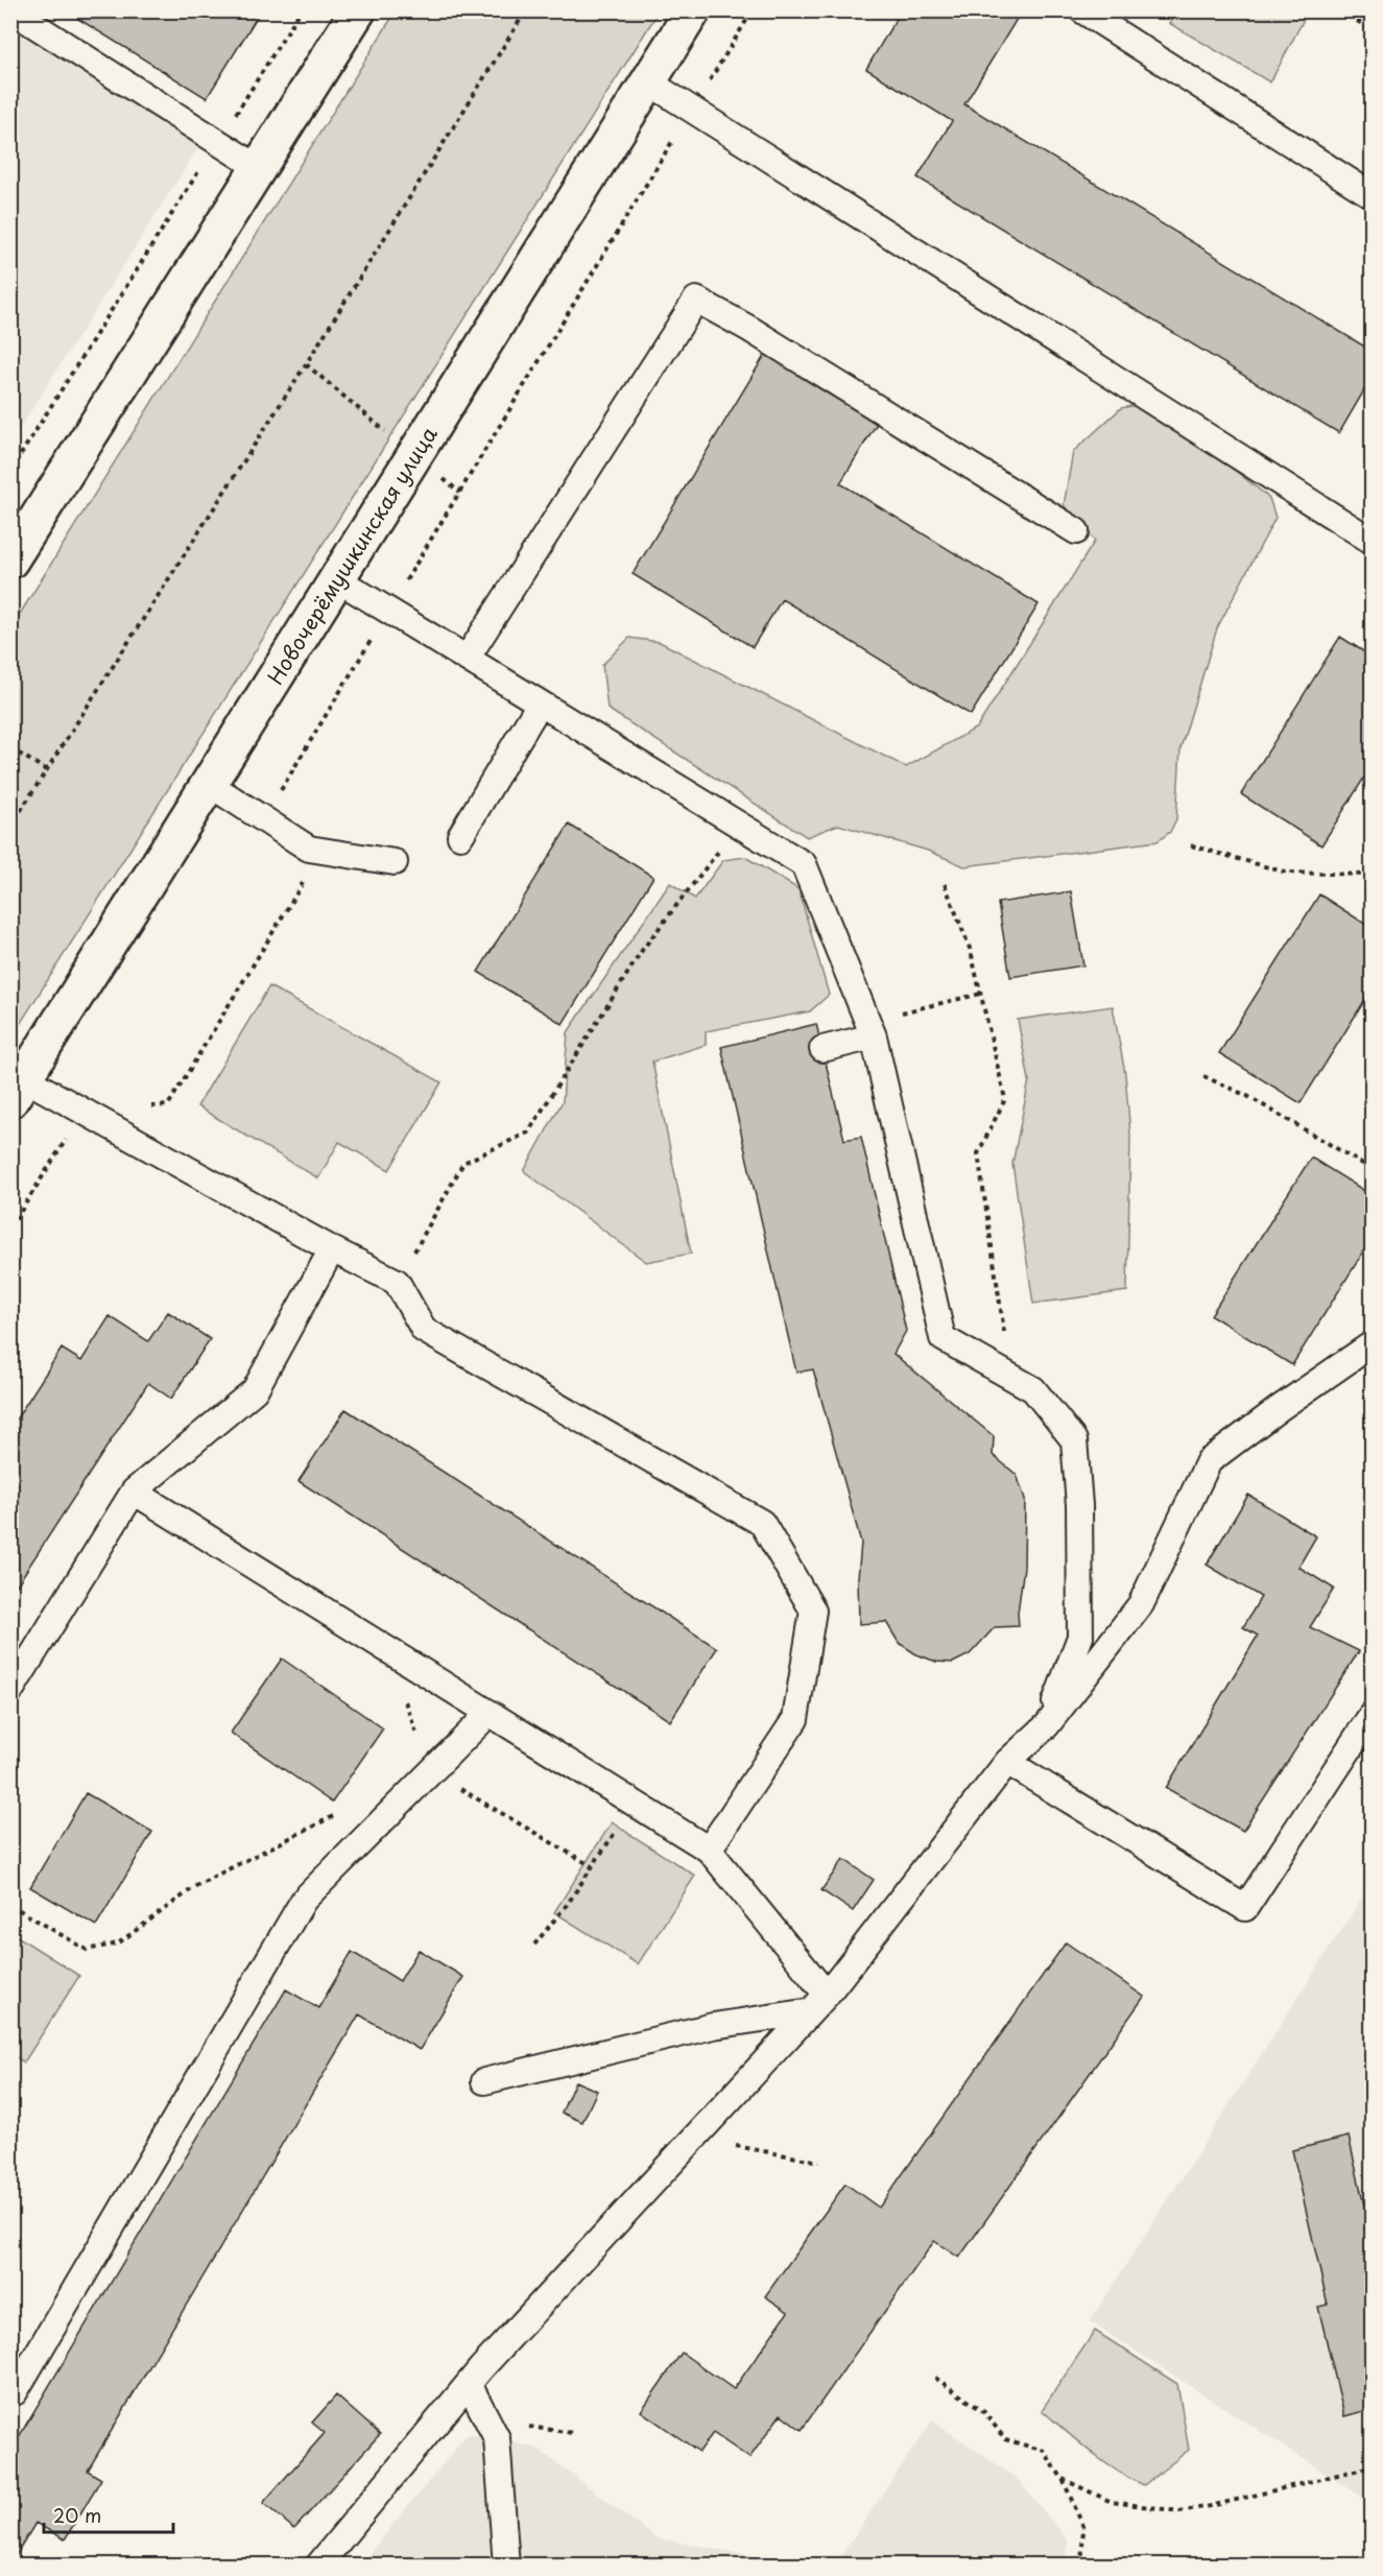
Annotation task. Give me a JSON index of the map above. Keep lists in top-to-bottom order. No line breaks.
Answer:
{"streets":{"street":["Новочерёмушкинская улица"]},"scale_bar":"20 m"}
